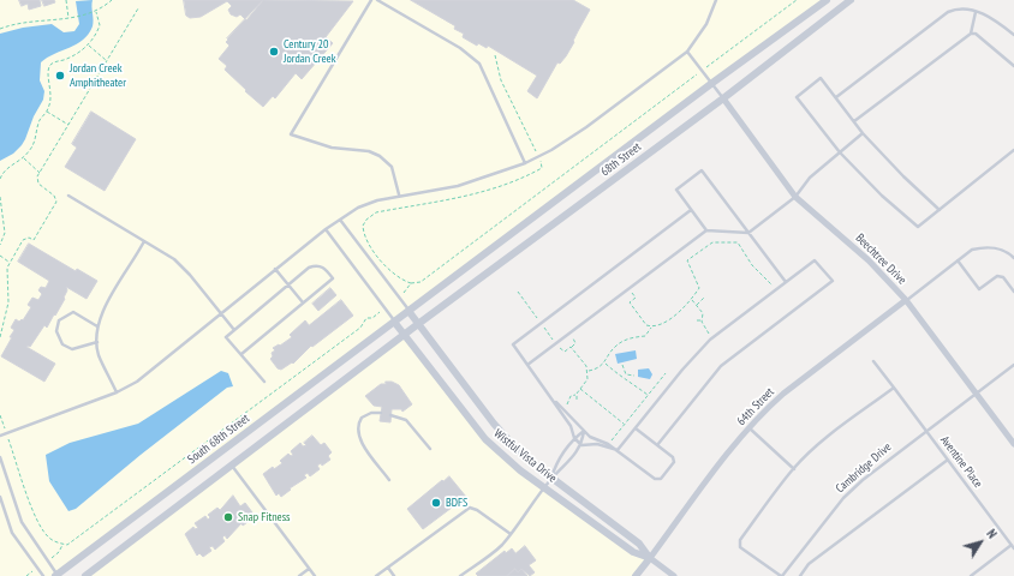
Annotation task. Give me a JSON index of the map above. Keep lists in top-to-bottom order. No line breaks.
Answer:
{"streets":{"street":["68th Street","Beechtree Drive","64th Street","South 68th Street","Wistful Vista Drive"],"lane":["Aventine Place","Cambridge Drive"]},"crossings":[["68th Street","Beechtree Drive"],["68th Street","South 68th Street"],["68th Street","Wistful Vista Drive"],["Beechtree Drive","64th Street"],["Beechtree Drive","Cambridge Drive"],["64th Street","Wistful Vista Drive"],["South 68th Street","Wistful Vista Drive"],["Aventine Place","Cambridge Drive"]],"places":["Century 20 Jordan Creek","Jordan Creek Amphitheater","BDFS","Snap Fitness"],"north":"top right"}
